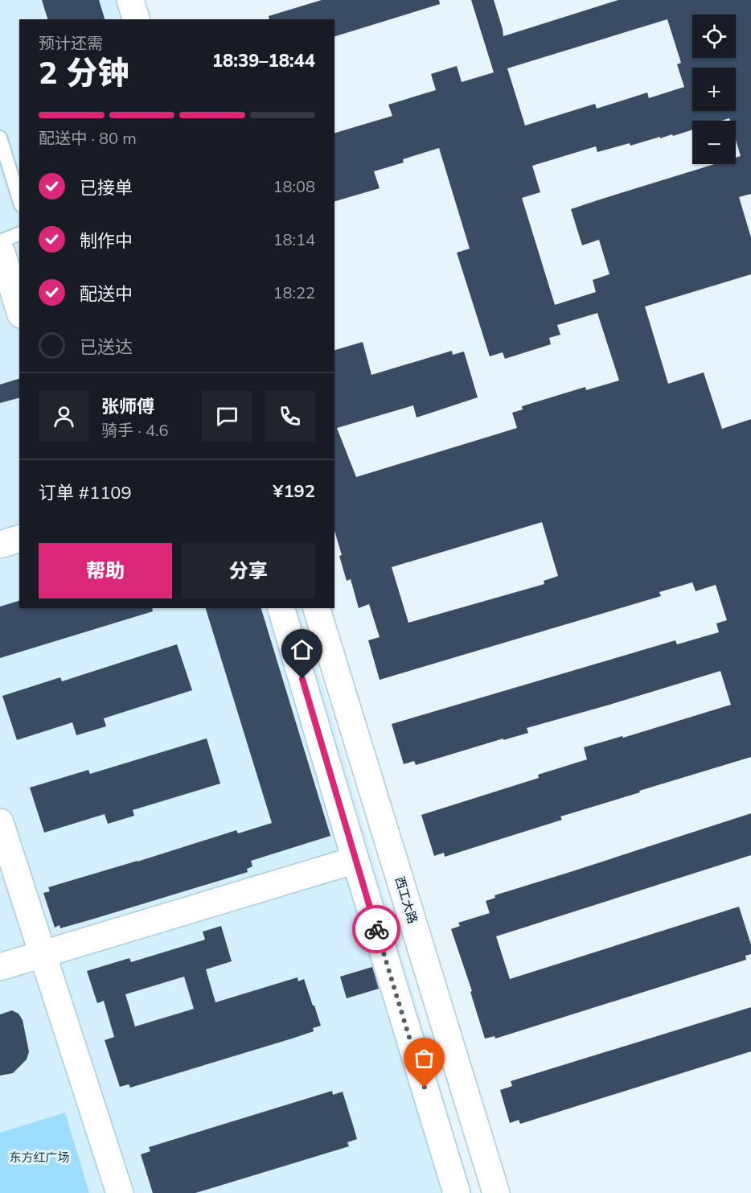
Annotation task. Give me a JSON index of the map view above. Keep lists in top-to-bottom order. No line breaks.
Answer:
{"streets":{"street":["西工大路"]},"parks":["东方红广场"],"page":{"map_buttons":["+","−"],"heading":["2 分钟","预计还需","18:39–18:44"],"panel":["张师傅","骑手 · 4.6","订单 #1109","¥192"],"bar":"配送中 · 80 m","list":[["已接单","18:08"],["制作中","18:14"],["配送中","18:22"],"已送达"],"buttons":["帮助","分享"]}}
